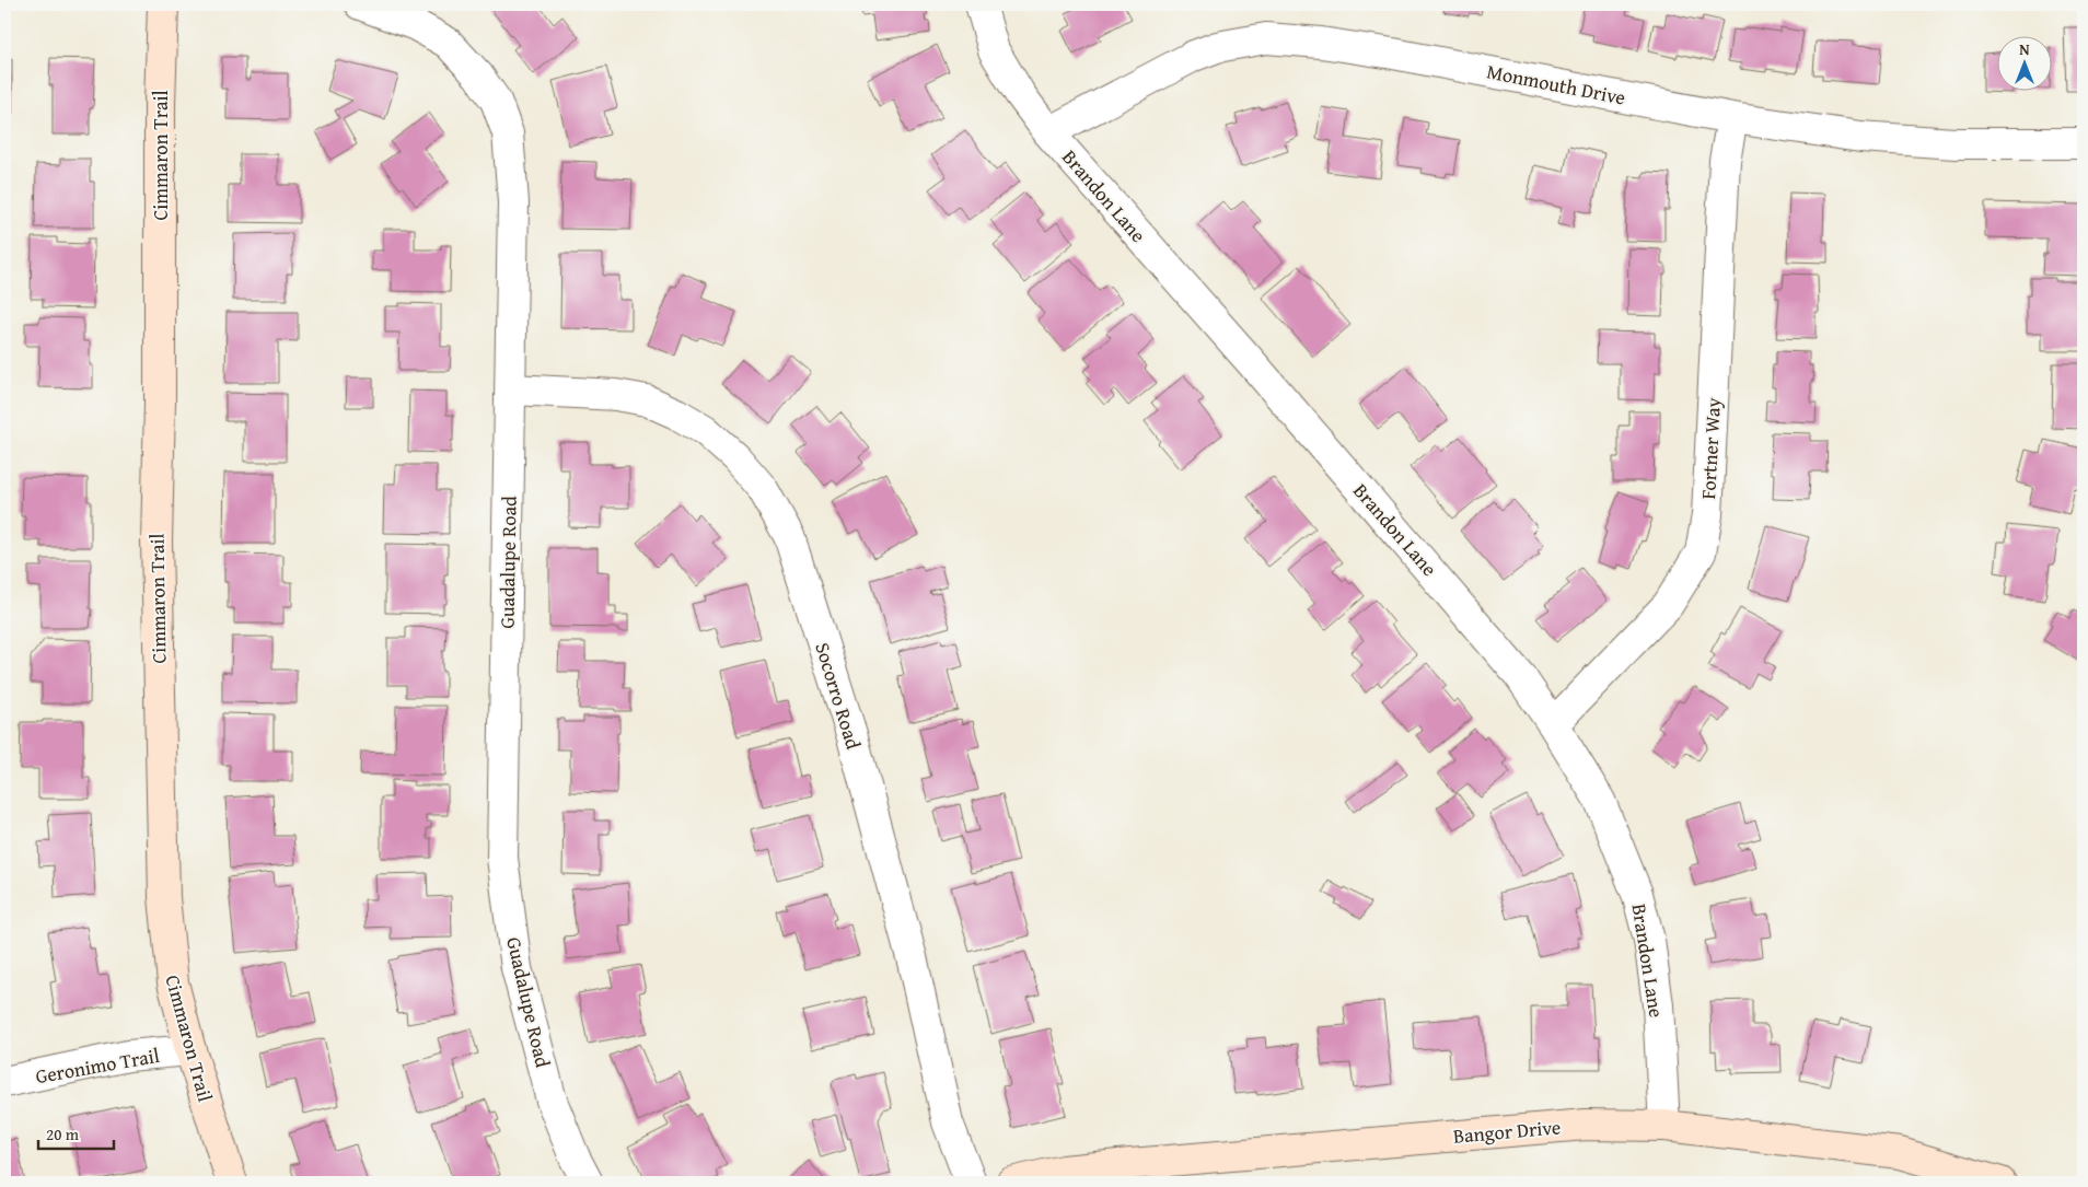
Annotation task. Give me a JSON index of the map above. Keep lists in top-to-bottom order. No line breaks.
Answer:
{"streets":{"street":["Monmouth Drive","Cimmaron Trail","Brandon Lane","Fortner Way","Guadalupe Road","Socorro Road","Geronimo Trail","Bangor Drive"]},"crossings":[["Monmouth Drive","Brandon Lane"],["Monmouth Drive","Fortner Way"],["Cimmaron Trail","Geronimo Trail"],["Brandon Lane","Fortner Way"],["Brandon Lane","Bangor Drive"],["Guadalupe Road","Socorro Road"]],"scale_bar":"20 m","north":"top"}
